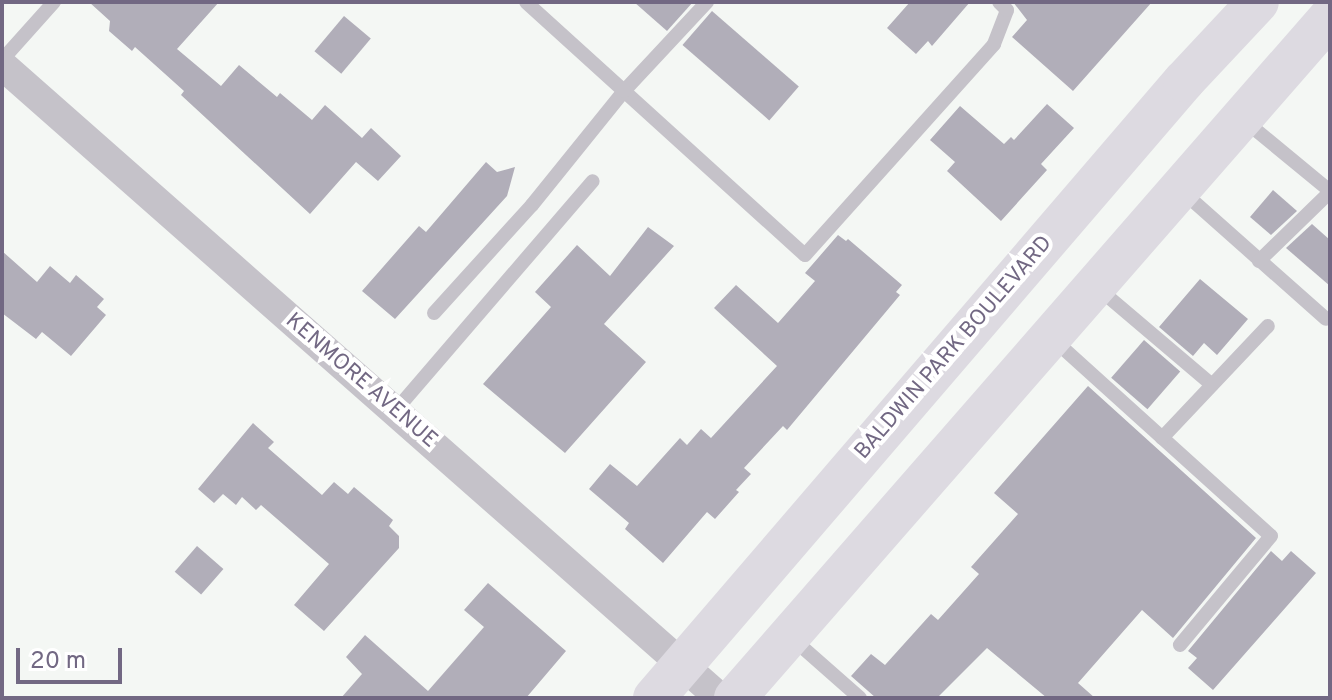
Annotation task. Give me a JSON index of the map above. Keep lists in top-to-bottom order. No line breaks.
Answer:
{"streets":{"main road":["BALDWIN PARK BOULEVARD"],"street":["KENMORE AVENUE"]},"crossings":[["BALDWIN PARK BOULEVARD","KENMORE AVENUE"]],"scale_bar":"20 m"}
